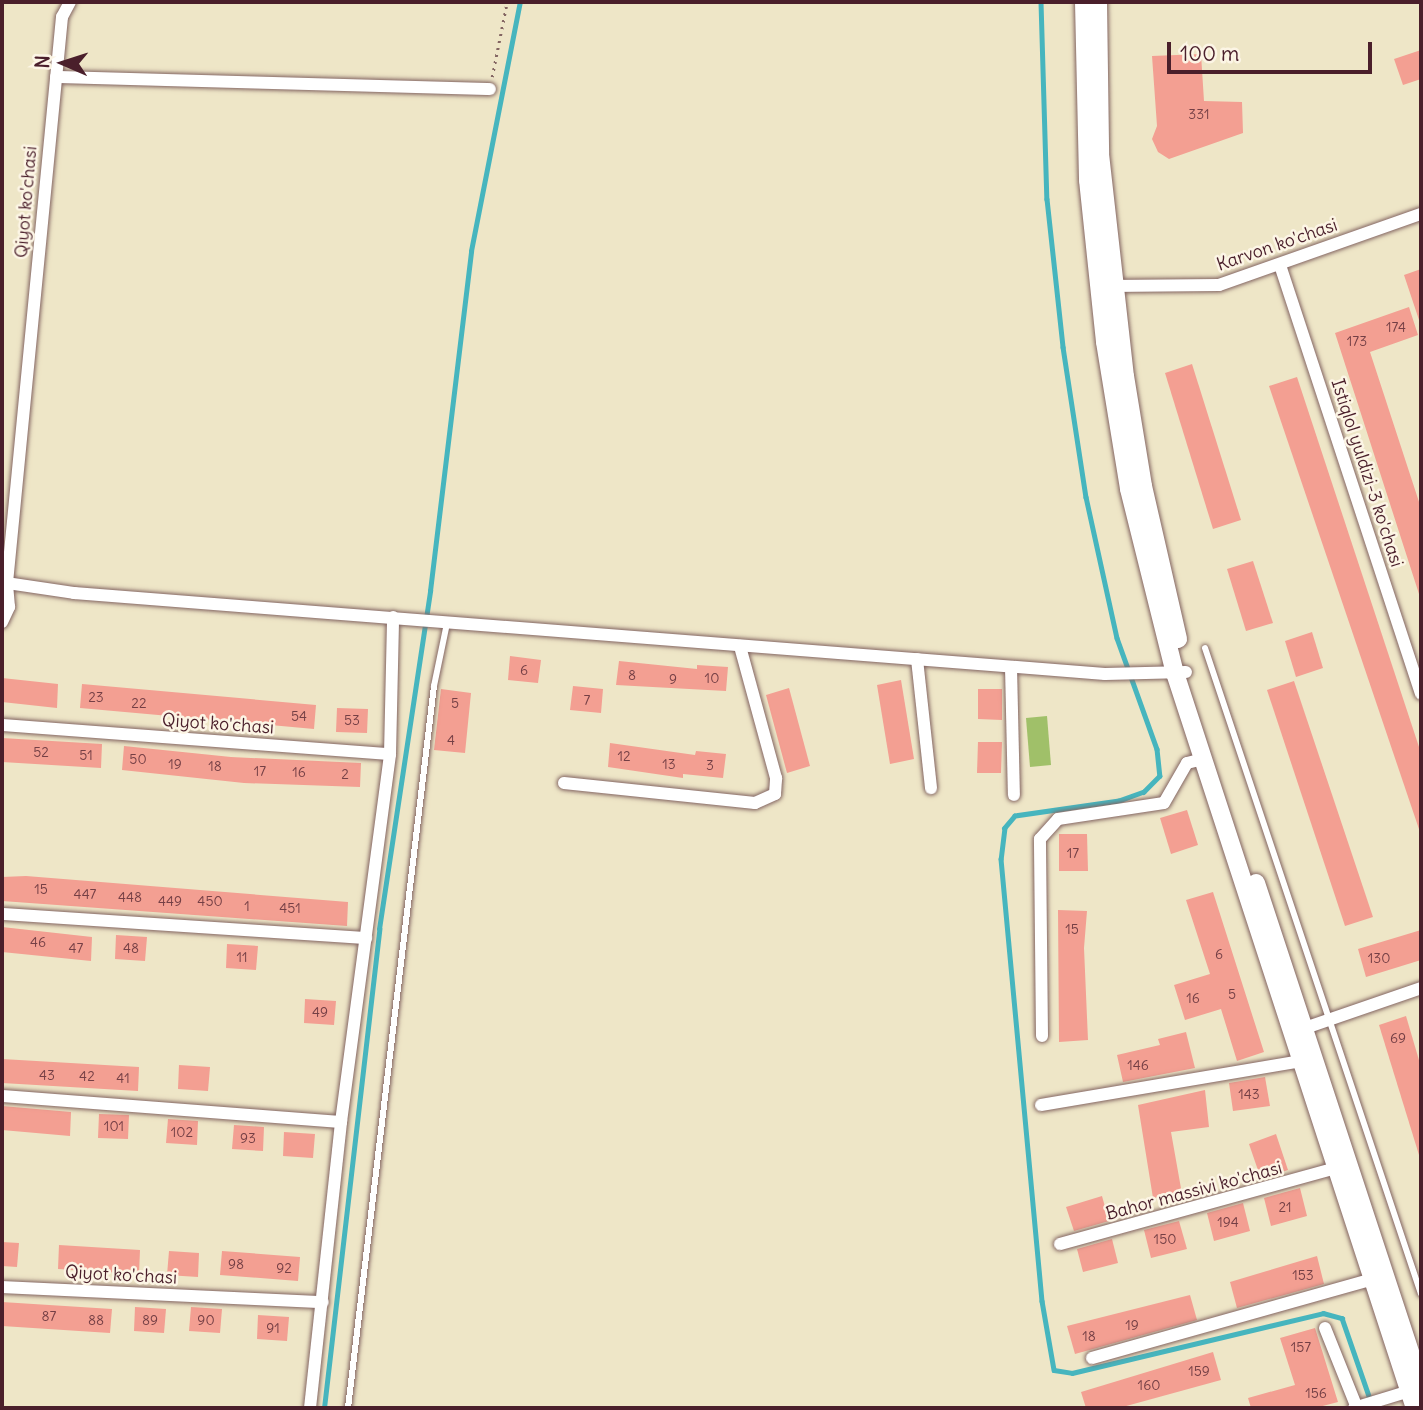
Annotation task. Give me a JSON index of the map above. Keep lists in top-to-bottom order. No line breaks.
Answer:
{"streets":{"street":["Qiyot ko'chasi","Karvon ko'chasi","Istiqlol yuldizi-3 ko'chasi","Bahor massivi ko'chasi"]},"crossings":[["Karvon ko'chasi","Istiqlol yuldizi-3 ko'chasi"]],"house_numbers":["331","174","173","6","8","10","9","23","7","22","5","54","53","4","52","51","12","50","19","13","3","18","17","16","2","17","15","447","448","449","450","1","451","15","46","47","48","6","11","130","5","16","49","69","146","43","42","41","143","101","102","93","21","194","150","98","92","153","87","88","89","90","19","91","18","157","159","160","156"],"scale_bar":"100 m","north":"left"}
